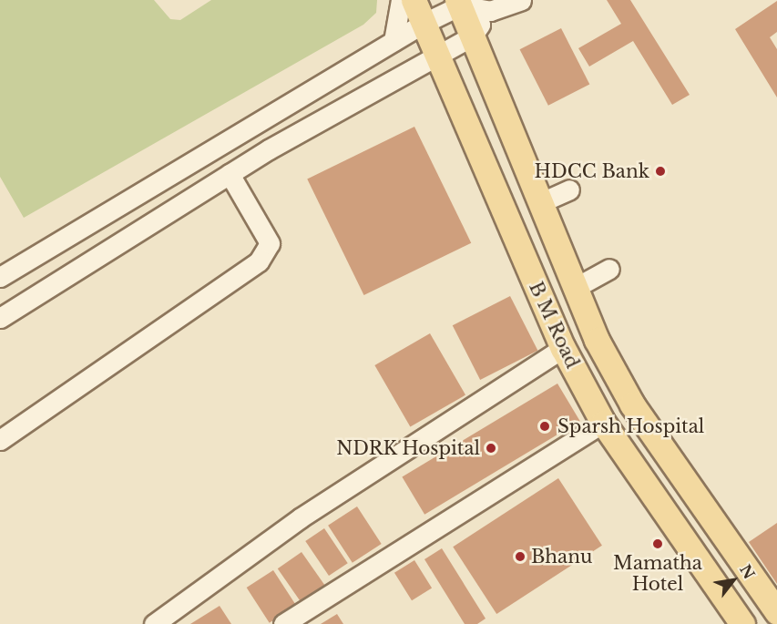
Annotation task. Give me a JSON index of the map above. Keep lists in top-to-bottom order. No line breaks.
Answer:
{"streets":{"main road":["B M Road"]},"places":["HDCC Bank","Sparsh Hospital","NDRK Hospital","Mamatha Hotel","Bhanu"],"north":"top right"}
